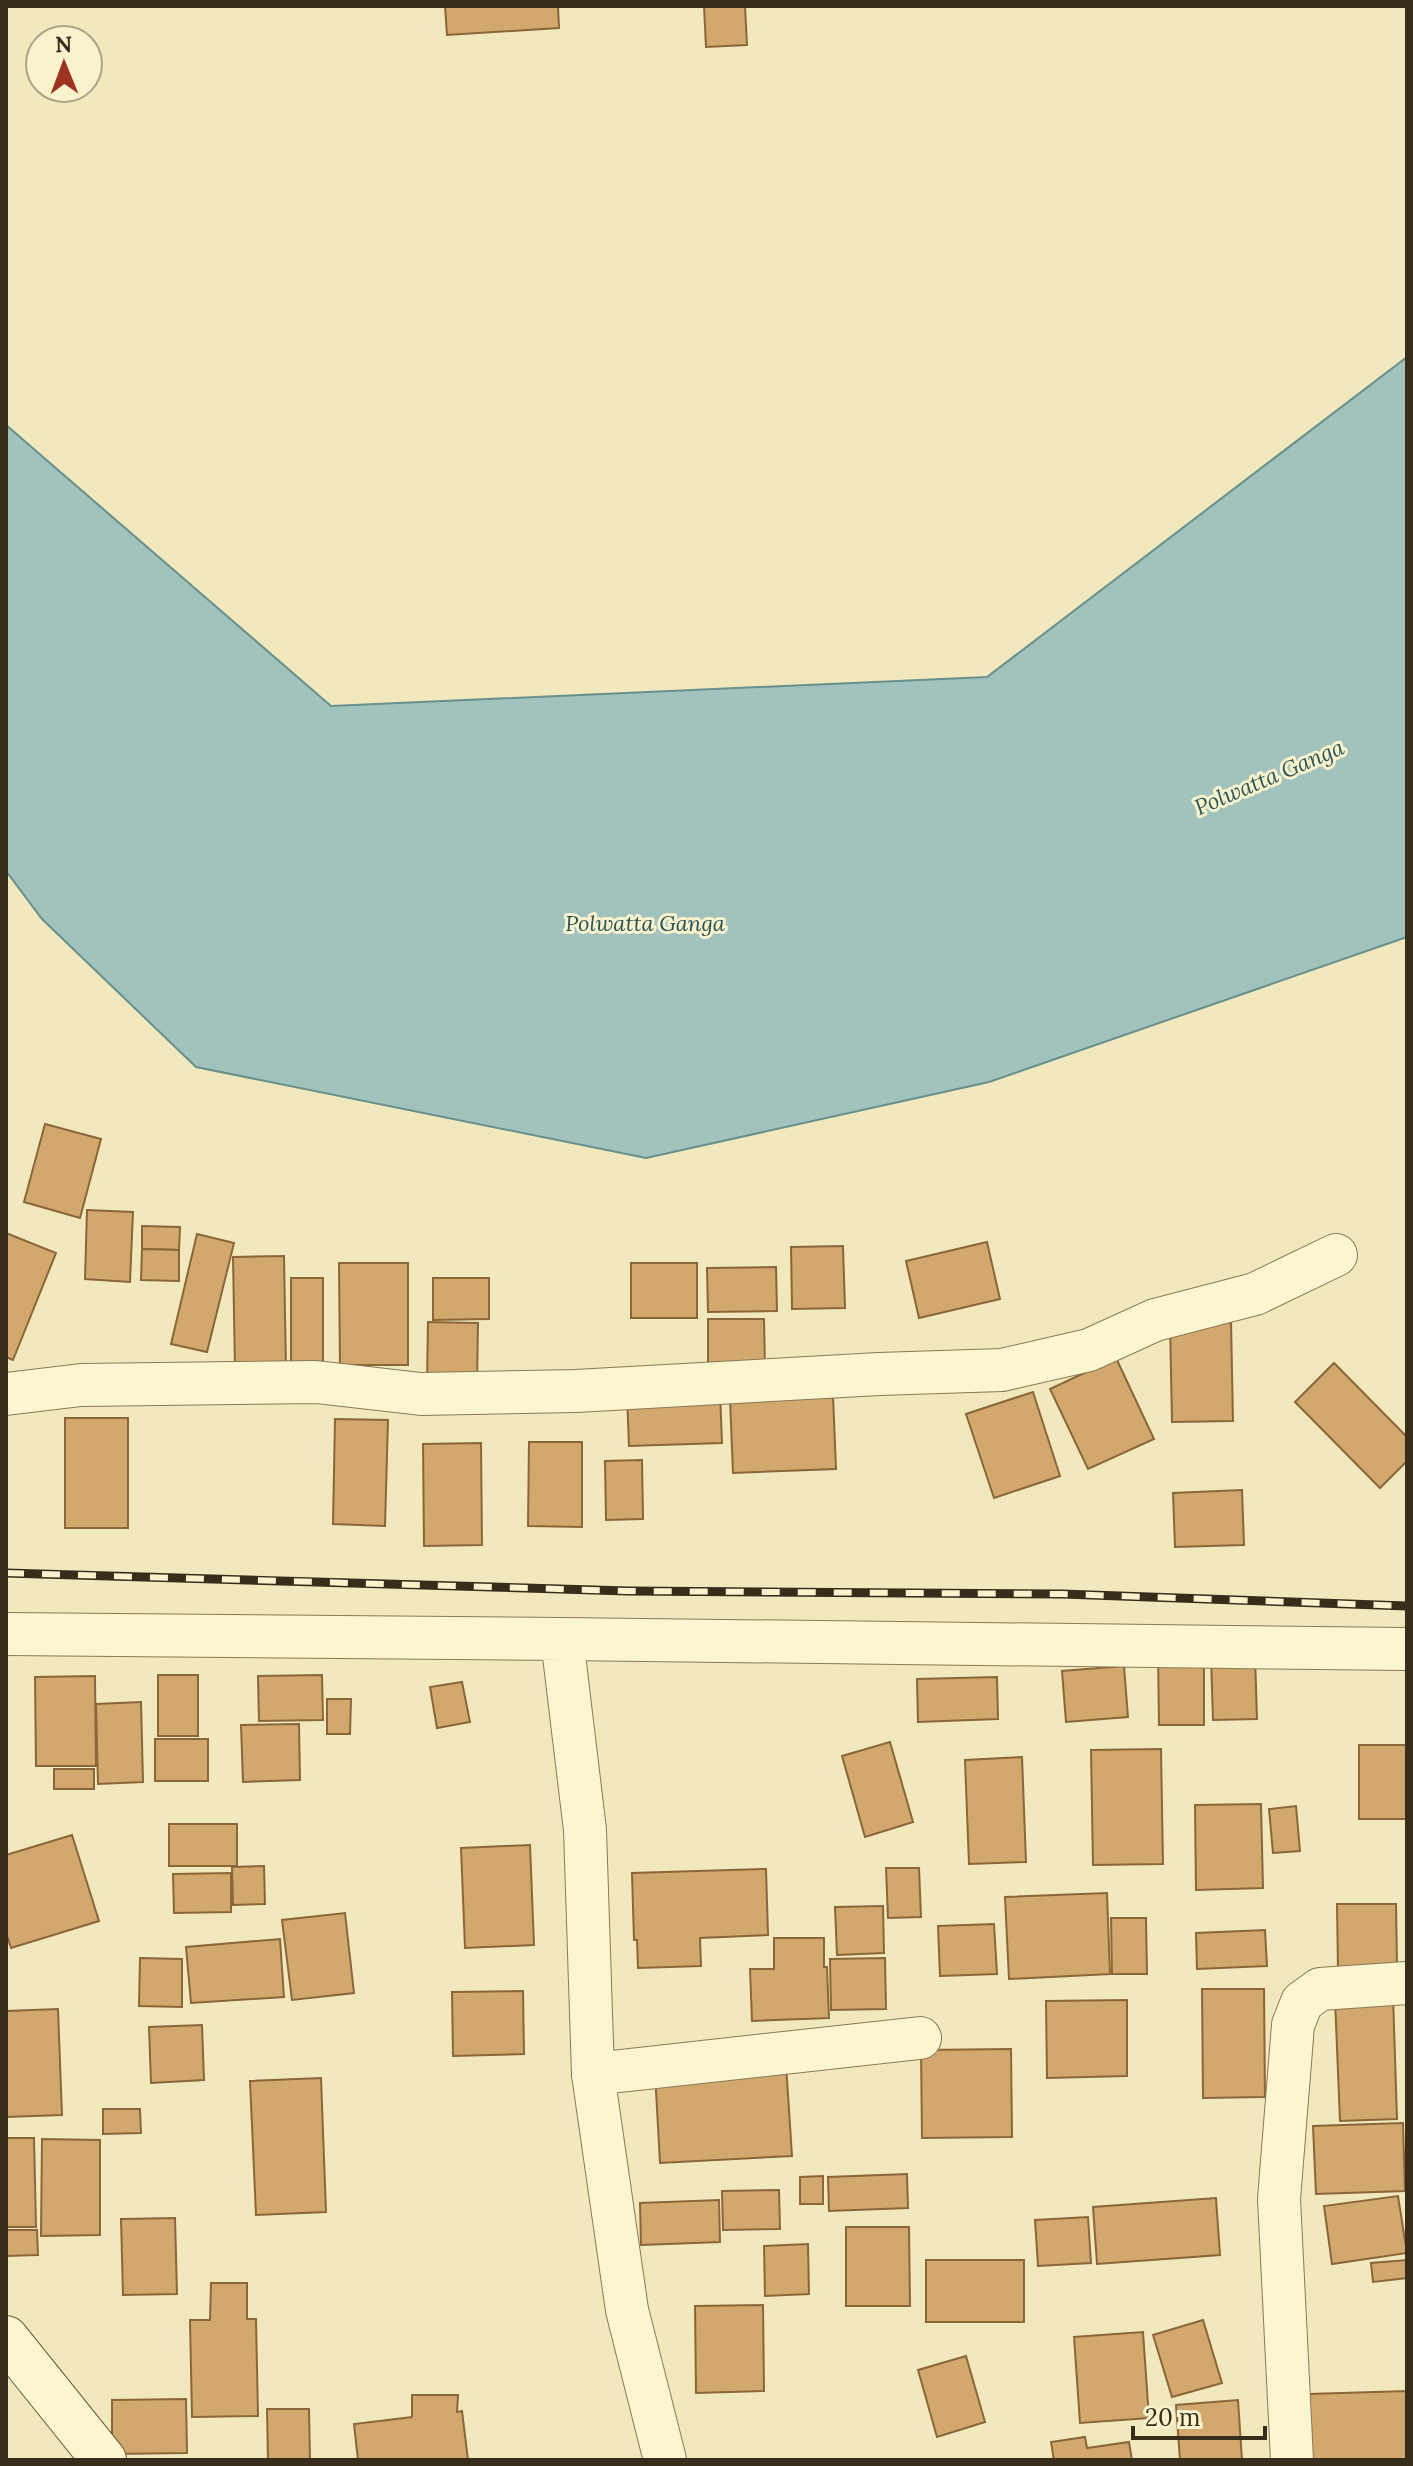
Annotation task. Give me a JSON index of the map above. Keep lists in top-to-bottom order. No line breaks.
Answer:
{"water":["Polwatta Ganga"],"scale_bar":"20 m","north":"top"}
